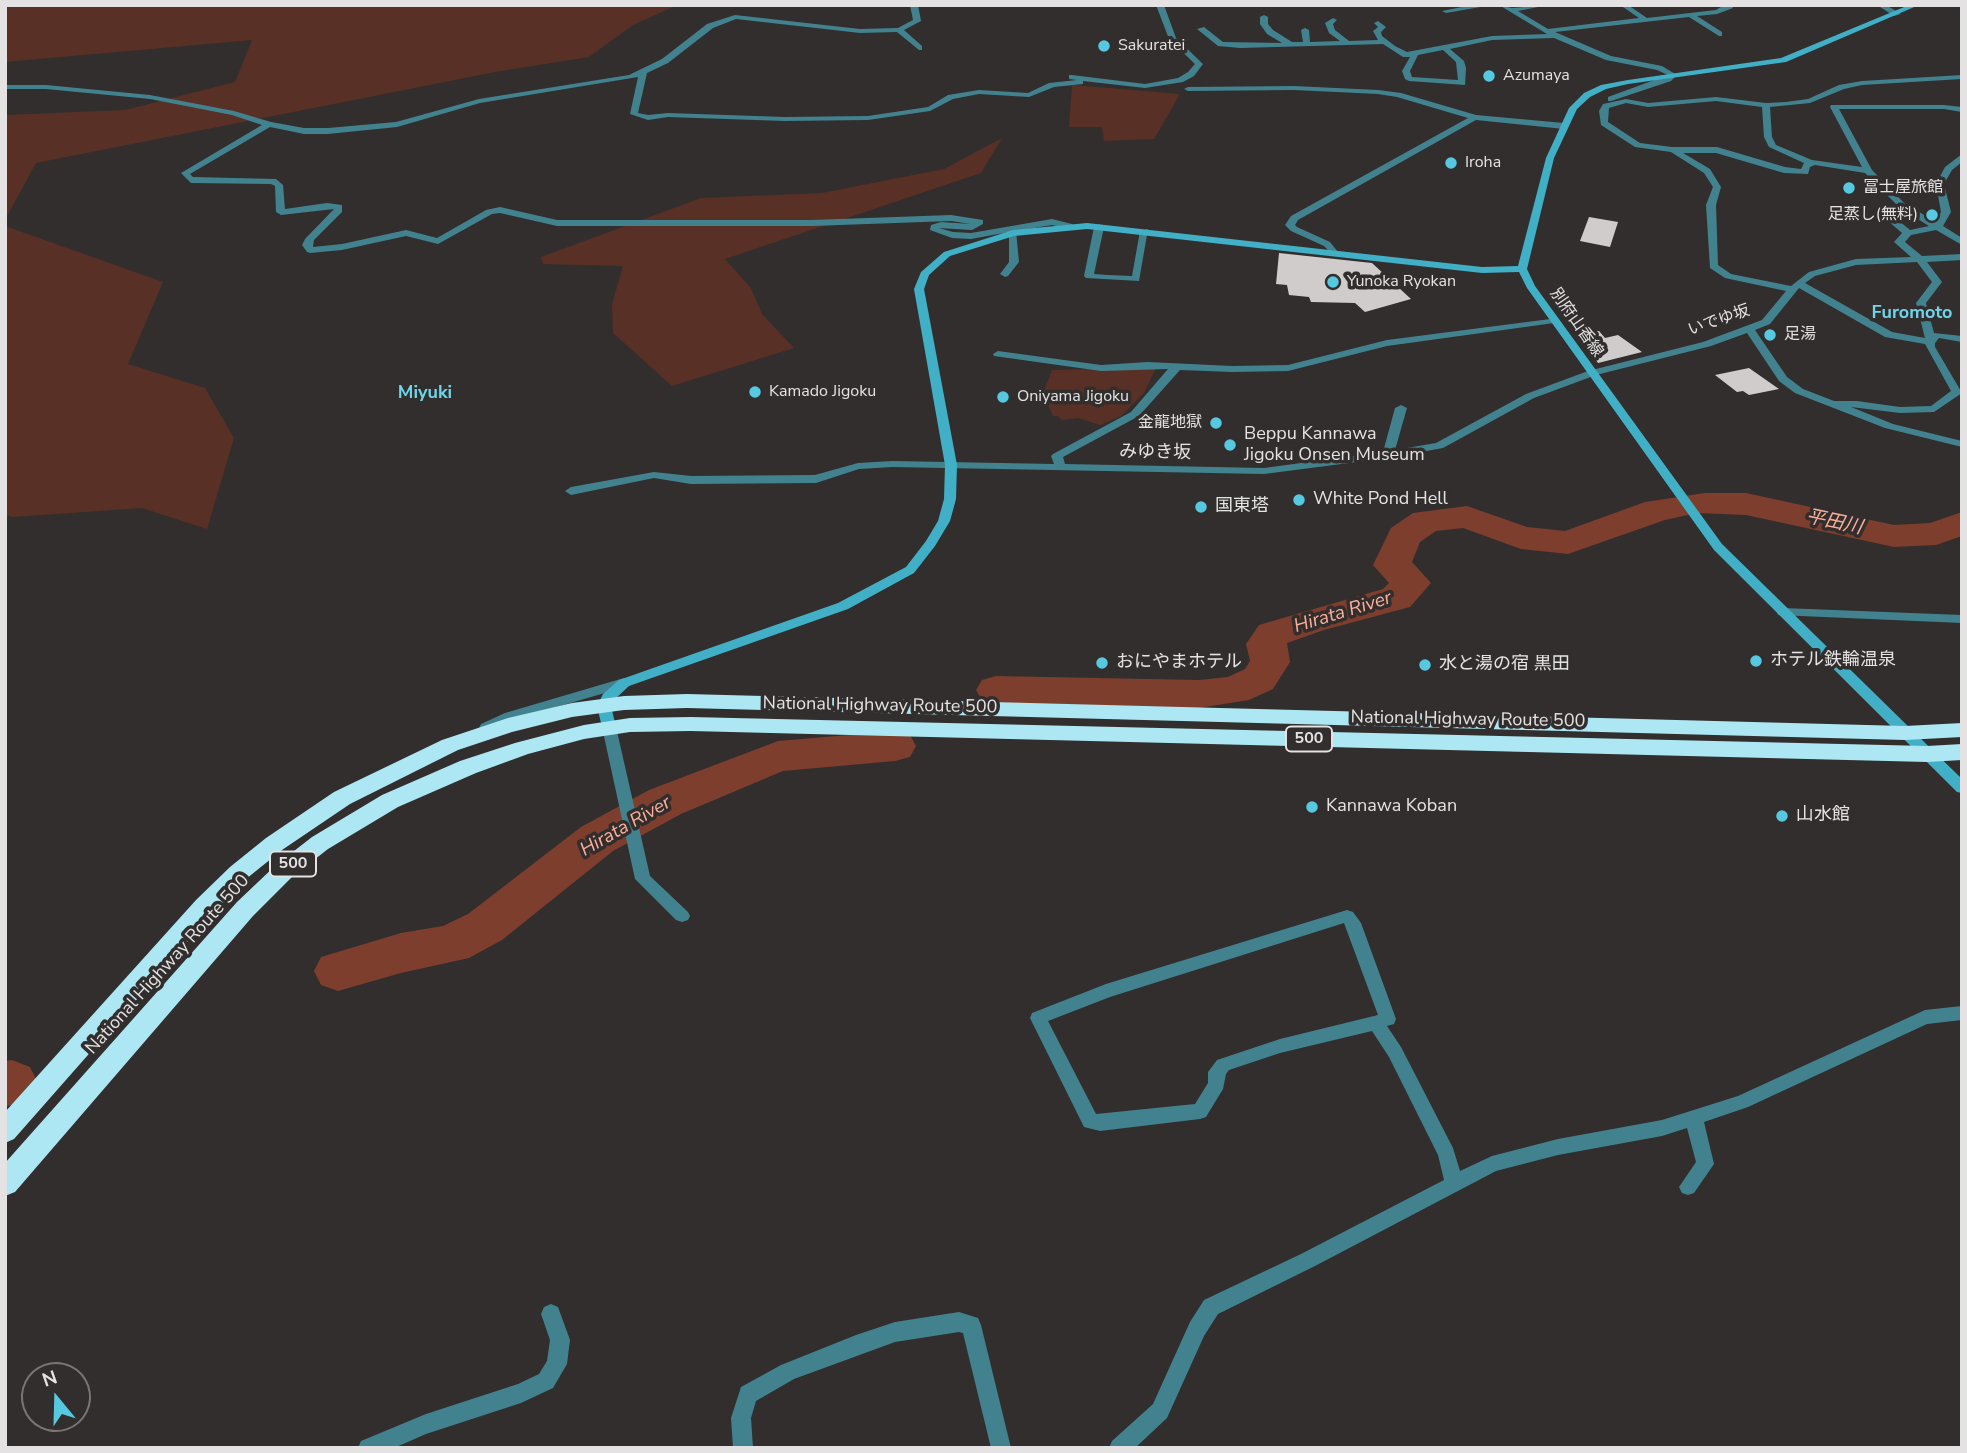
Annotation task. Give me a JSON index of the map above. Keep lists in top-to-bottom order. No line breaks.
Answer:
{"streets":{"highway":["National Highway Route 500","500"],"main road":["別府山香線"],"street":["いでゆ坂","みゆき坂"]},"crossings":[["いでゆ坂","別府山香線"],["いでゆ坂","みゆき坂"],["別府山香線","みゆき坂"],["別府山香線","National Highway Route 500"],["別府山香線","500"],["National Highway Route 500","500"]],"districts":["Furomoto","Miyuki"],"water":["平田川","Hirata River"],"places":["Sakuratei","Azumaya","Iroha","冨士屋旅館","足蒸し(無料)","Yunoka Ryokan","足湯","Kamado Jigoku","Oniyama Jigoku","金龍地獄","Beppu Kannawa Jigoku Onsen Museum","White Pond Hell","国東塔","ホテル鉄輪温泉","おにやまホテル","水と湯の宿 黒田","Kannawa Koban","山水館"],"north":"top"}
